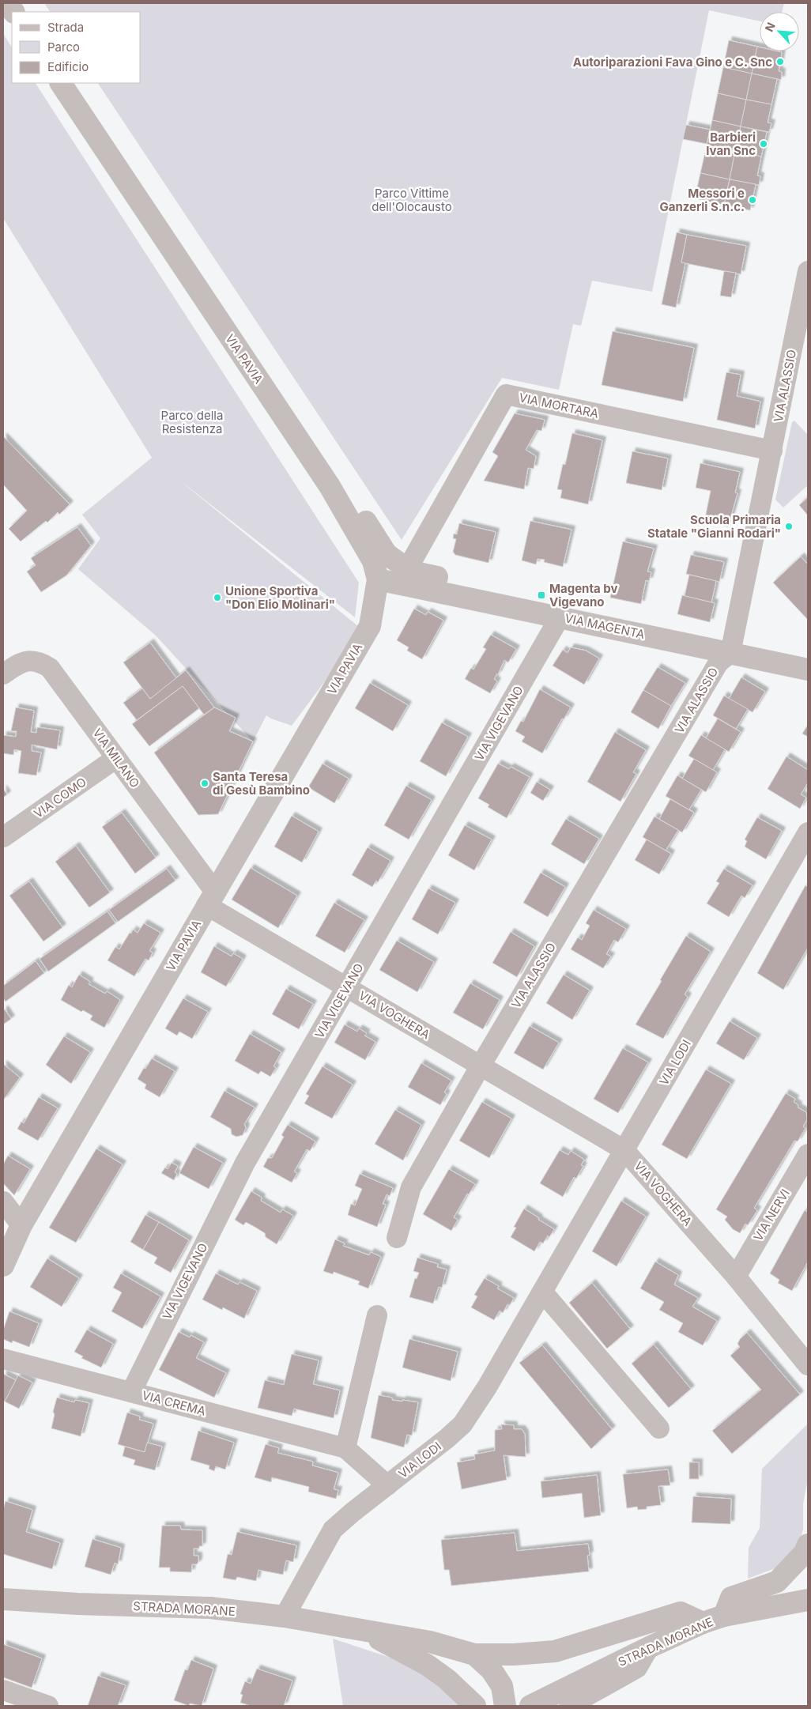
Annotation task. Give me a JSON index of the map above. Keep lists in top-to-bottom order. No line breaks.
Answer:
{"streets":{"street":["VIA PAVIA","VIA ALASSIO","VIA MORTARA","VIA MAGENTA","VIA VIGEVANO","VIA MILANO","VIA COMO","VIA VOGHERA","VIA LODI","VIA NERVI","VIA CREMA","STRADA MORANE"]},"crossings":[["VIA PAVIA","VIA MAGENTA"],["VIA PAVIA","VIA MILANO"],["VIA PAVIA","VIA VOGHERA"],["VIA ALASSIO","VIA MORTARA"],["VIA ALASSIO","VIA MAGENTA"],["VIA ALASSIO","VIA VOGHERA"],["VIA MAGENTA","VIA VIGEVANO"],["VIA VIGEVANO","VIA VOGHERA"],["VIA VIGEVANO","VIA CREMA"],["VIA MILANO","VIA COMO"],["VIA MILANO","VIA VOGHERA"],["VIA VOGHERA","VIA LODI"],["VIA VOGHERA","VIA NERVI"],["VIA LODI","VIA CREMA"],["VIA LODI","STRADA MORANE"]],"parks":["Parco Vittime dell'Olocausto","Parco della Resistenza"],"places":{"other":["Autoriparazioni Fava Gino e C. Snc","Barbieri Ivan Snc","Messori e Ganzerli S.n.c.","Scuola Primaria Statale \"Gianni Rodari\"","Unione Sportiva \"Don Elio Molinari\"","Santa Teresa di Gesù Bambino"],"transit":["Magenta bv Vigevano"]},"legend":["Strada","Parco","Edificio"],"north":"top left"}
